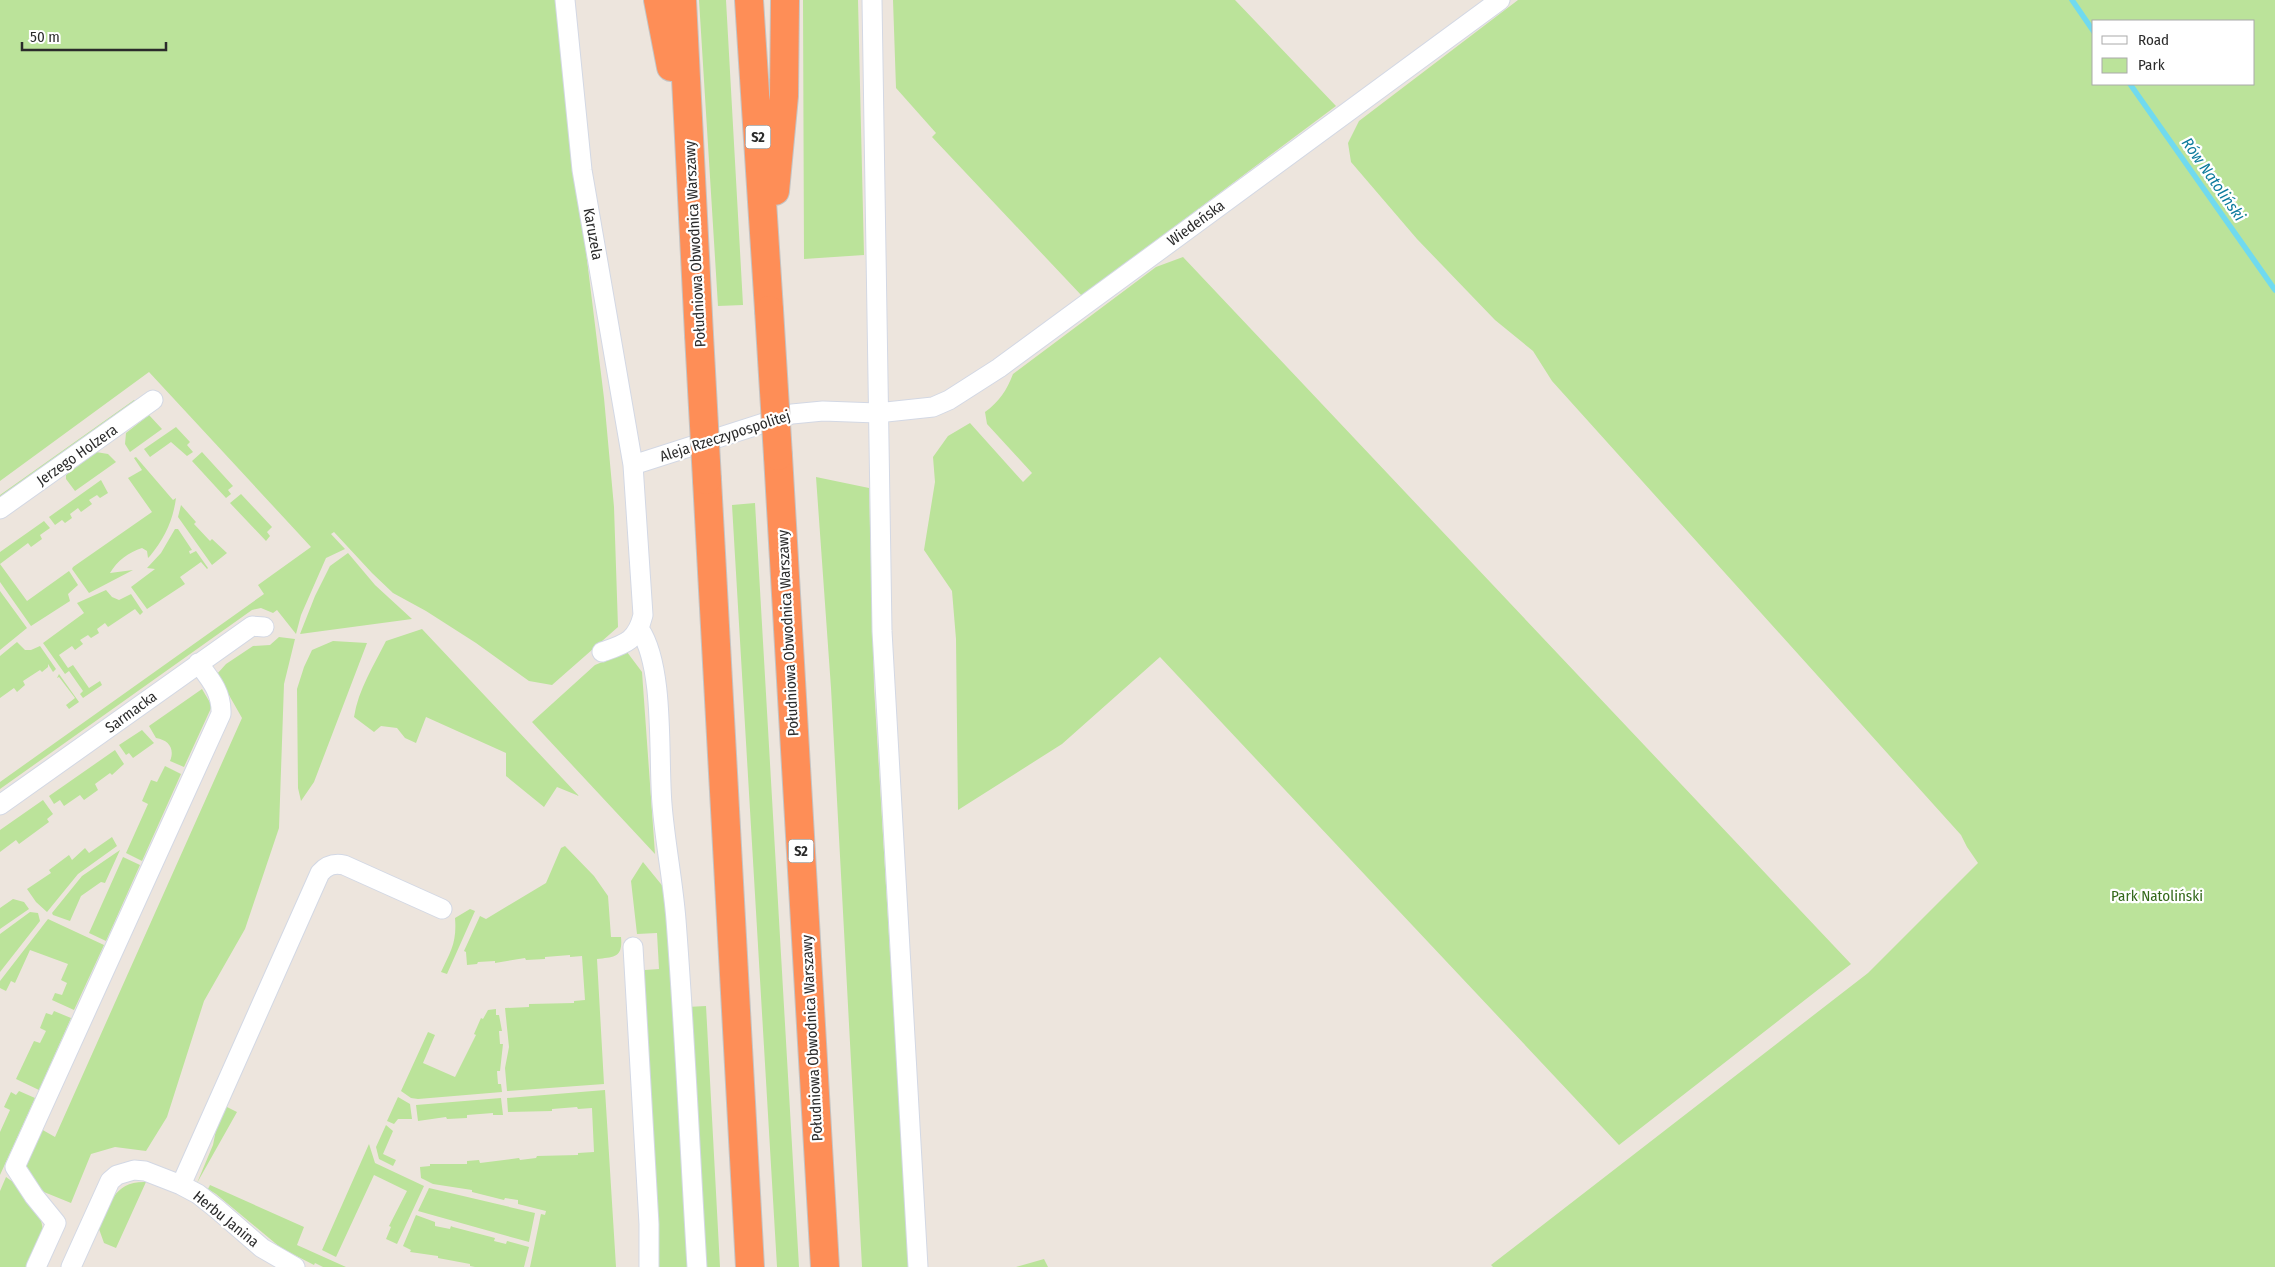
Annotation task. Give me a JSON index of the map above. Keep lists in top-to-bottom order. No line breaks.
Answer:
{"streets":{"highway":["S2","Południowa Obwodnica Warszawy"],"street":["Wiedeńska","Karuzela","Aleja Rzeczypospolitej","Jerzego Holzera","Sarmacka","Herbu Janina"]},"crossings":[["Wiedeńska","Aleja Rzeczypospolitej"],["Karuzela","Aleja Rzeczypospolitej"]],"water":["Rów Natoliński"],"parks":["Park Natoliński"],"legend":["Road","Park"],"scale_bar":"50 m"}
